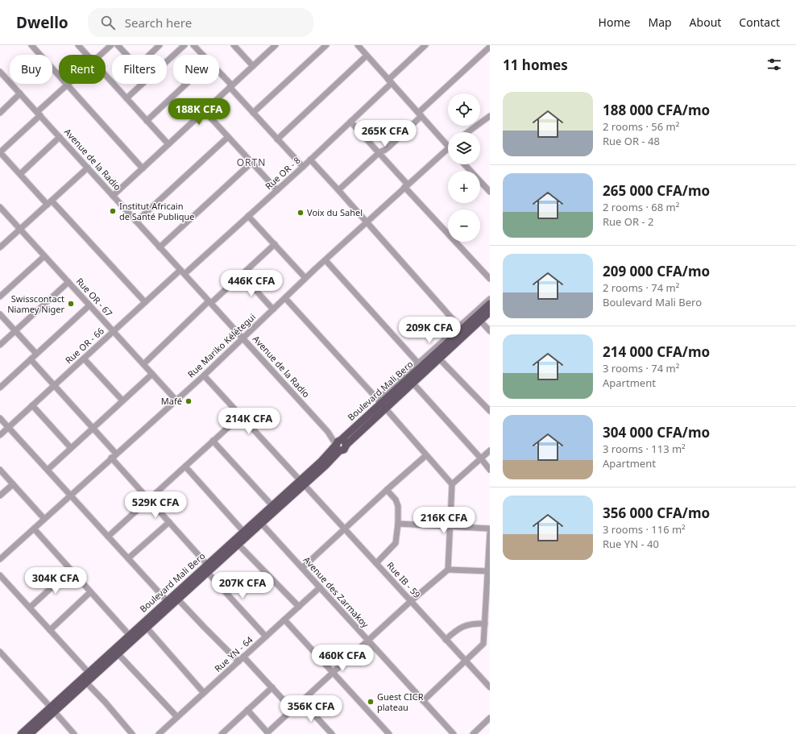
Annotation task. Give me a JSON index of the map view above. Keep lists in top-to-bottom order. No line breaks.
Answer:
{"streets":{"main road":["Boulevard Mali Bero"],"street":["Avenue de la Radio","Rue OR - 8","Rue OR - 67","Rue OR - 66","Rue Mariko Kélétegui","Rue IB - 59","Avenue des Zarmakoy","Rue YN - 64"]},"crossings":[["Avenue de la Radio","Rue OR - 8"],["Avenue de la Radio","Rue OR - 66"],["Avenue de la Radio","Rue Mariko Kélétegui"],["Avenue de la Radio","Boulevard Mali Bero"],["Rue OR - 8","Rue OR - 66"],["Rue OR - 67","Rue OR - 66"],["Rue OR - 67","Rue Mariko Kélétegui"],["Rue Mariko Kélétegui","Rue IB - 59"],["Boulevard Mali Bero","Rue IB - 59"],["Boulevard Mali Bero","Avenue des Zarmakoy"],["Avenue des Zarmakoy","Rue YN - 64"]],"districts":["ORTN"],"places":["Institut Africain de Santé Publique","Voix du Sahel","Swisscontact Niamey Niger","Mafé","Guest CICR plateau"],"page":{"header":"Dwello","search":"Search here","nav":["Home","Map","About","Contact"],"heading":"11 homes","chip":["Buy","Rent","Filters","New"],"list":[{"name":"188 000 CFA/mo","note":"2 rooms · 56 m² · Rue OR - 48"},{"name":"265 000 CFA/mo","note":"2 rooms · 68 m² · Rue OR - 2"},{"name":"209 000 CFA/mo","note":"2 rooms · 74 m² · Boulevard Mali Bero"},{"name":"214 000 CFA/mo","note":"3 rooms · 74 m² · Apartment"},{"name":"304 000 CFA/mo","note":"3 rooms · 113 m² · Apartment"},{"name":"356 000 CFA/mo","note":"3 rooms · 116 m² · Rue YN - 40"}],"map_buttons":["+","−"],"price":["188K CFA","265K CFA","446K CFA","209K CFA","214K CFA","529K CFA","216K CFA","304K CFA","207K CFA","460K CFA","356K CFA"]}}
